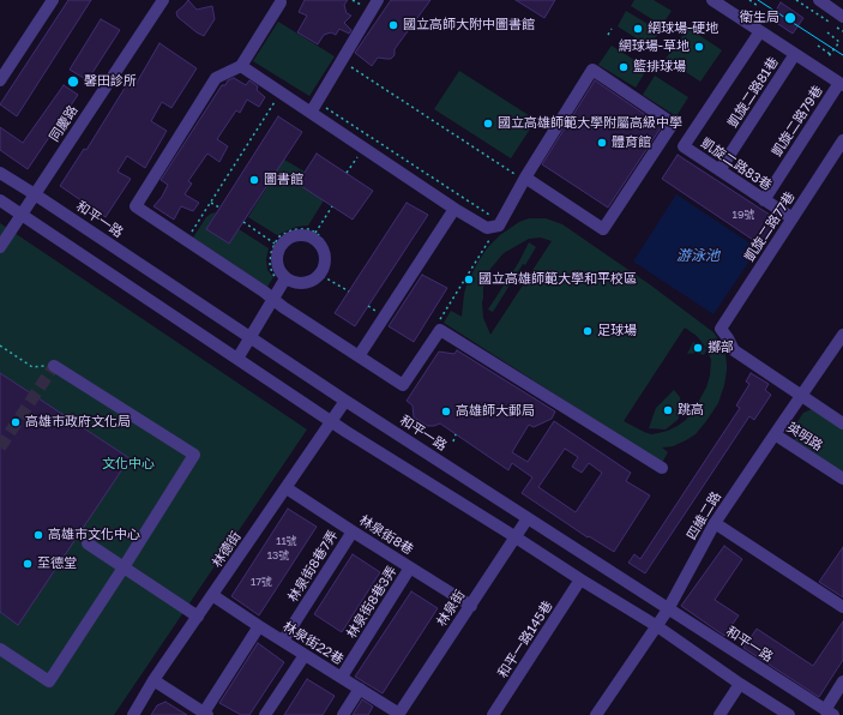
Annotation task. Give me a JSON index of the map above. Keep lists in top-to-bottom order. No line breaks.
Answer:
{"streets":{"street":["凱旋二路81巷","凱旋二路79巷","同慶路","凱旋二路83巷","和平一路","凱旋二路77巷","英明路","四維二路","林泉街8巷","林德街","林泉街8巷7弄","林泉街8巷3弄","林泉街","和平一路145巷","林泉街22巷"]},"crossings":[["凱旋二路81巷","凱旋二路83巷"],["凱旋二路79巷","凱旋二路83巷"],["同慶路","和平一路"],["凱旋二路83巷","凱旋二路77巷"],["和平一路","四維二路"],["和平一路","林德街"],["和平一路","林泉街"],["凱旋二路77巷","四維二路"],["英明路","四維二路"],["林泉街8巷","林德街"],["林泉街8巷","林泉街8巷7弄"],["林泉街8巷","林泉街8巷3弄"],["林泉街8巷","林泉街"],["林德街","林泉街22巷"],["林泉街8巷7弄","林泉街22巷"],["林泉街8巷3弄","林泉街22巷"],["林泉街","林泉街22巷"]],"water":["游泳池"],"parks":["文化中心"],"places":["衛生局","國立高師大附中圖書館","網球場-硬地","網球場-草地","籃排球場","馨田診所","國立高雄師範大學附屬高級中學","體育館","圖書館","國立高雄師範大學和平校區","足球場","擲部","跳高","高雄師大郵局","高雄市政府文化局","高雄市文化中心","至德堂"],"house_numbers":["19號","11號","13號","17號"]}
